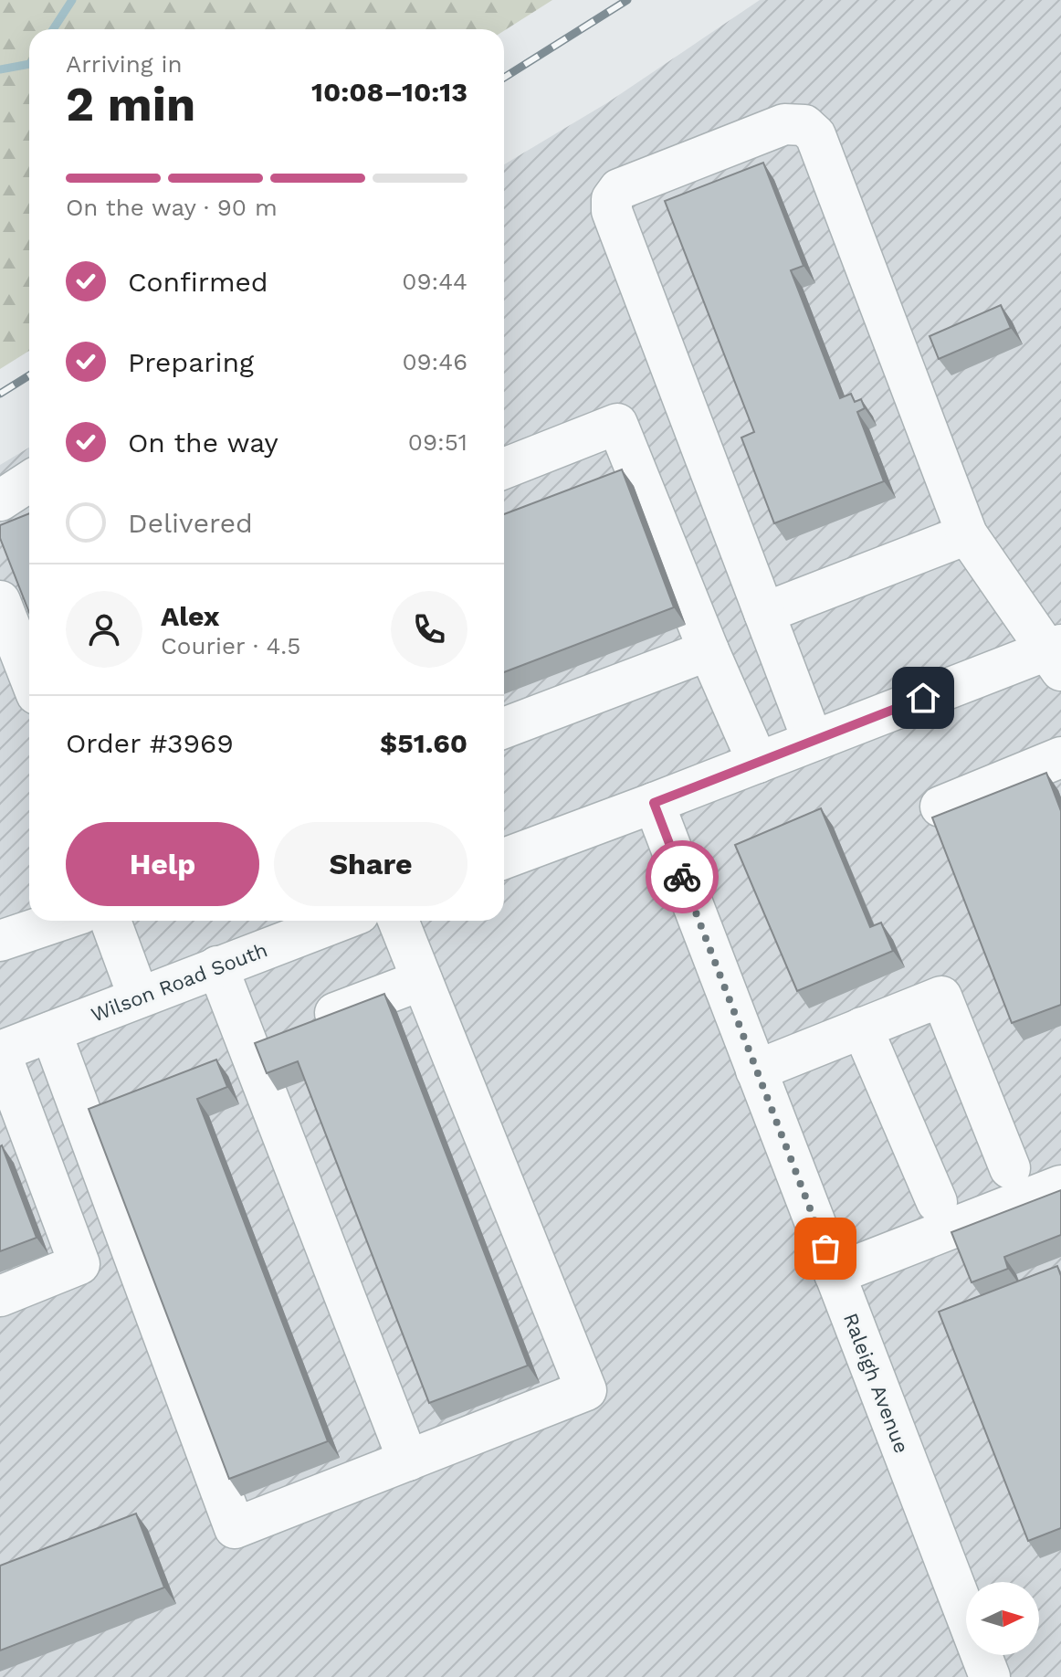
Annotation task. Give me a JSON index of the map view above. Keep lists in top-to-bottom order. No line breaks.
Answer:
{"streets":{"street":["Wilson Road South","Raleigh Avenue"]},"north":"right","page":{"heading":["2 min","Arriving in","10:08–10:13"],"panel":["Alex","Courier · 4.5","Order #3969","$51.60"],"bar":"On the way · 90 m","list":[["Confirmed","09:44"],["Preparing","09:46"],["On the way","09:51"],"Delivered"],"buttons":["Help","Share"]}}
